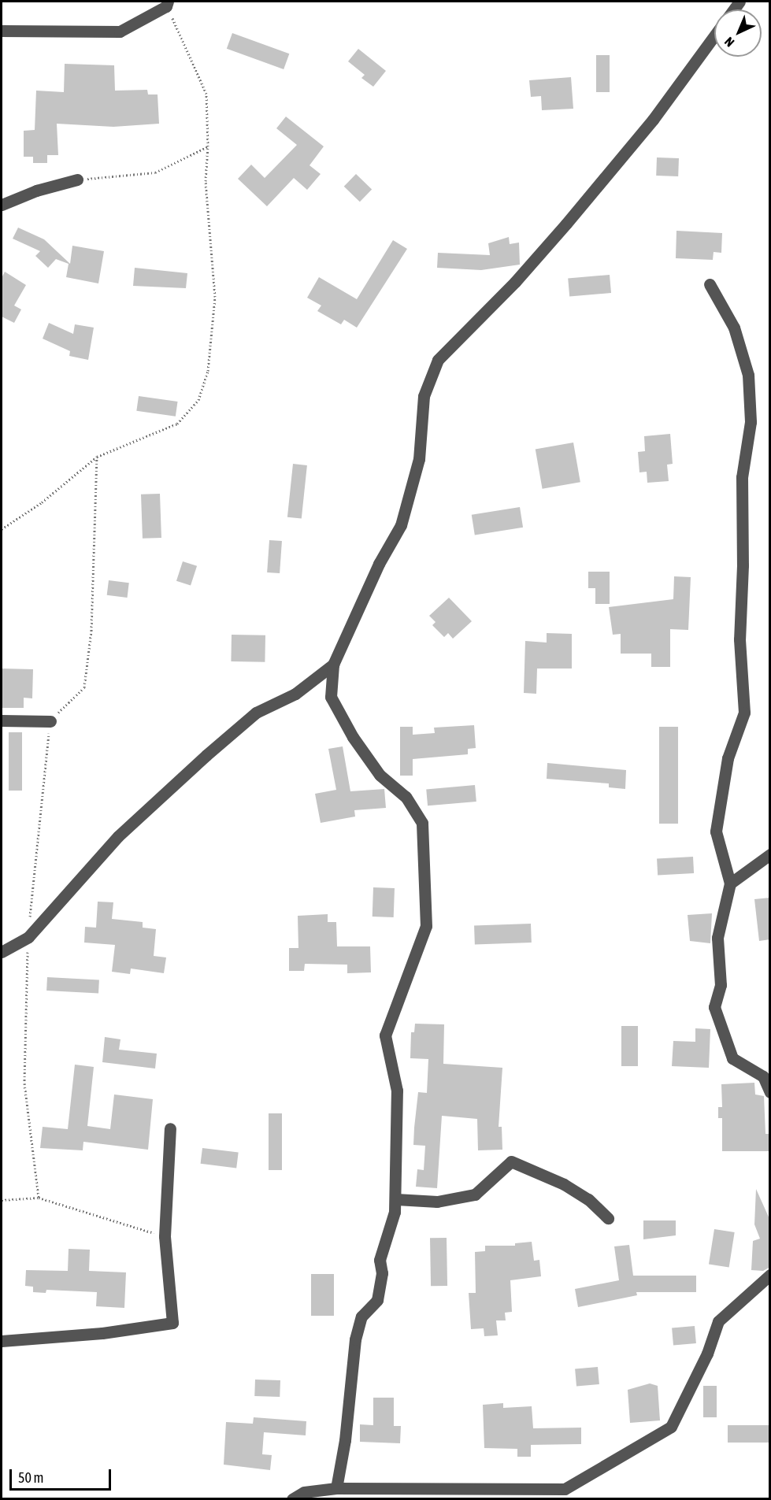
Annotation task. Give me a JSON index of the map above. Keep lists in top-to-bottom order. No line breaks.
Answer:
{"scale_bar":"50 m","north":"bottom left"}
